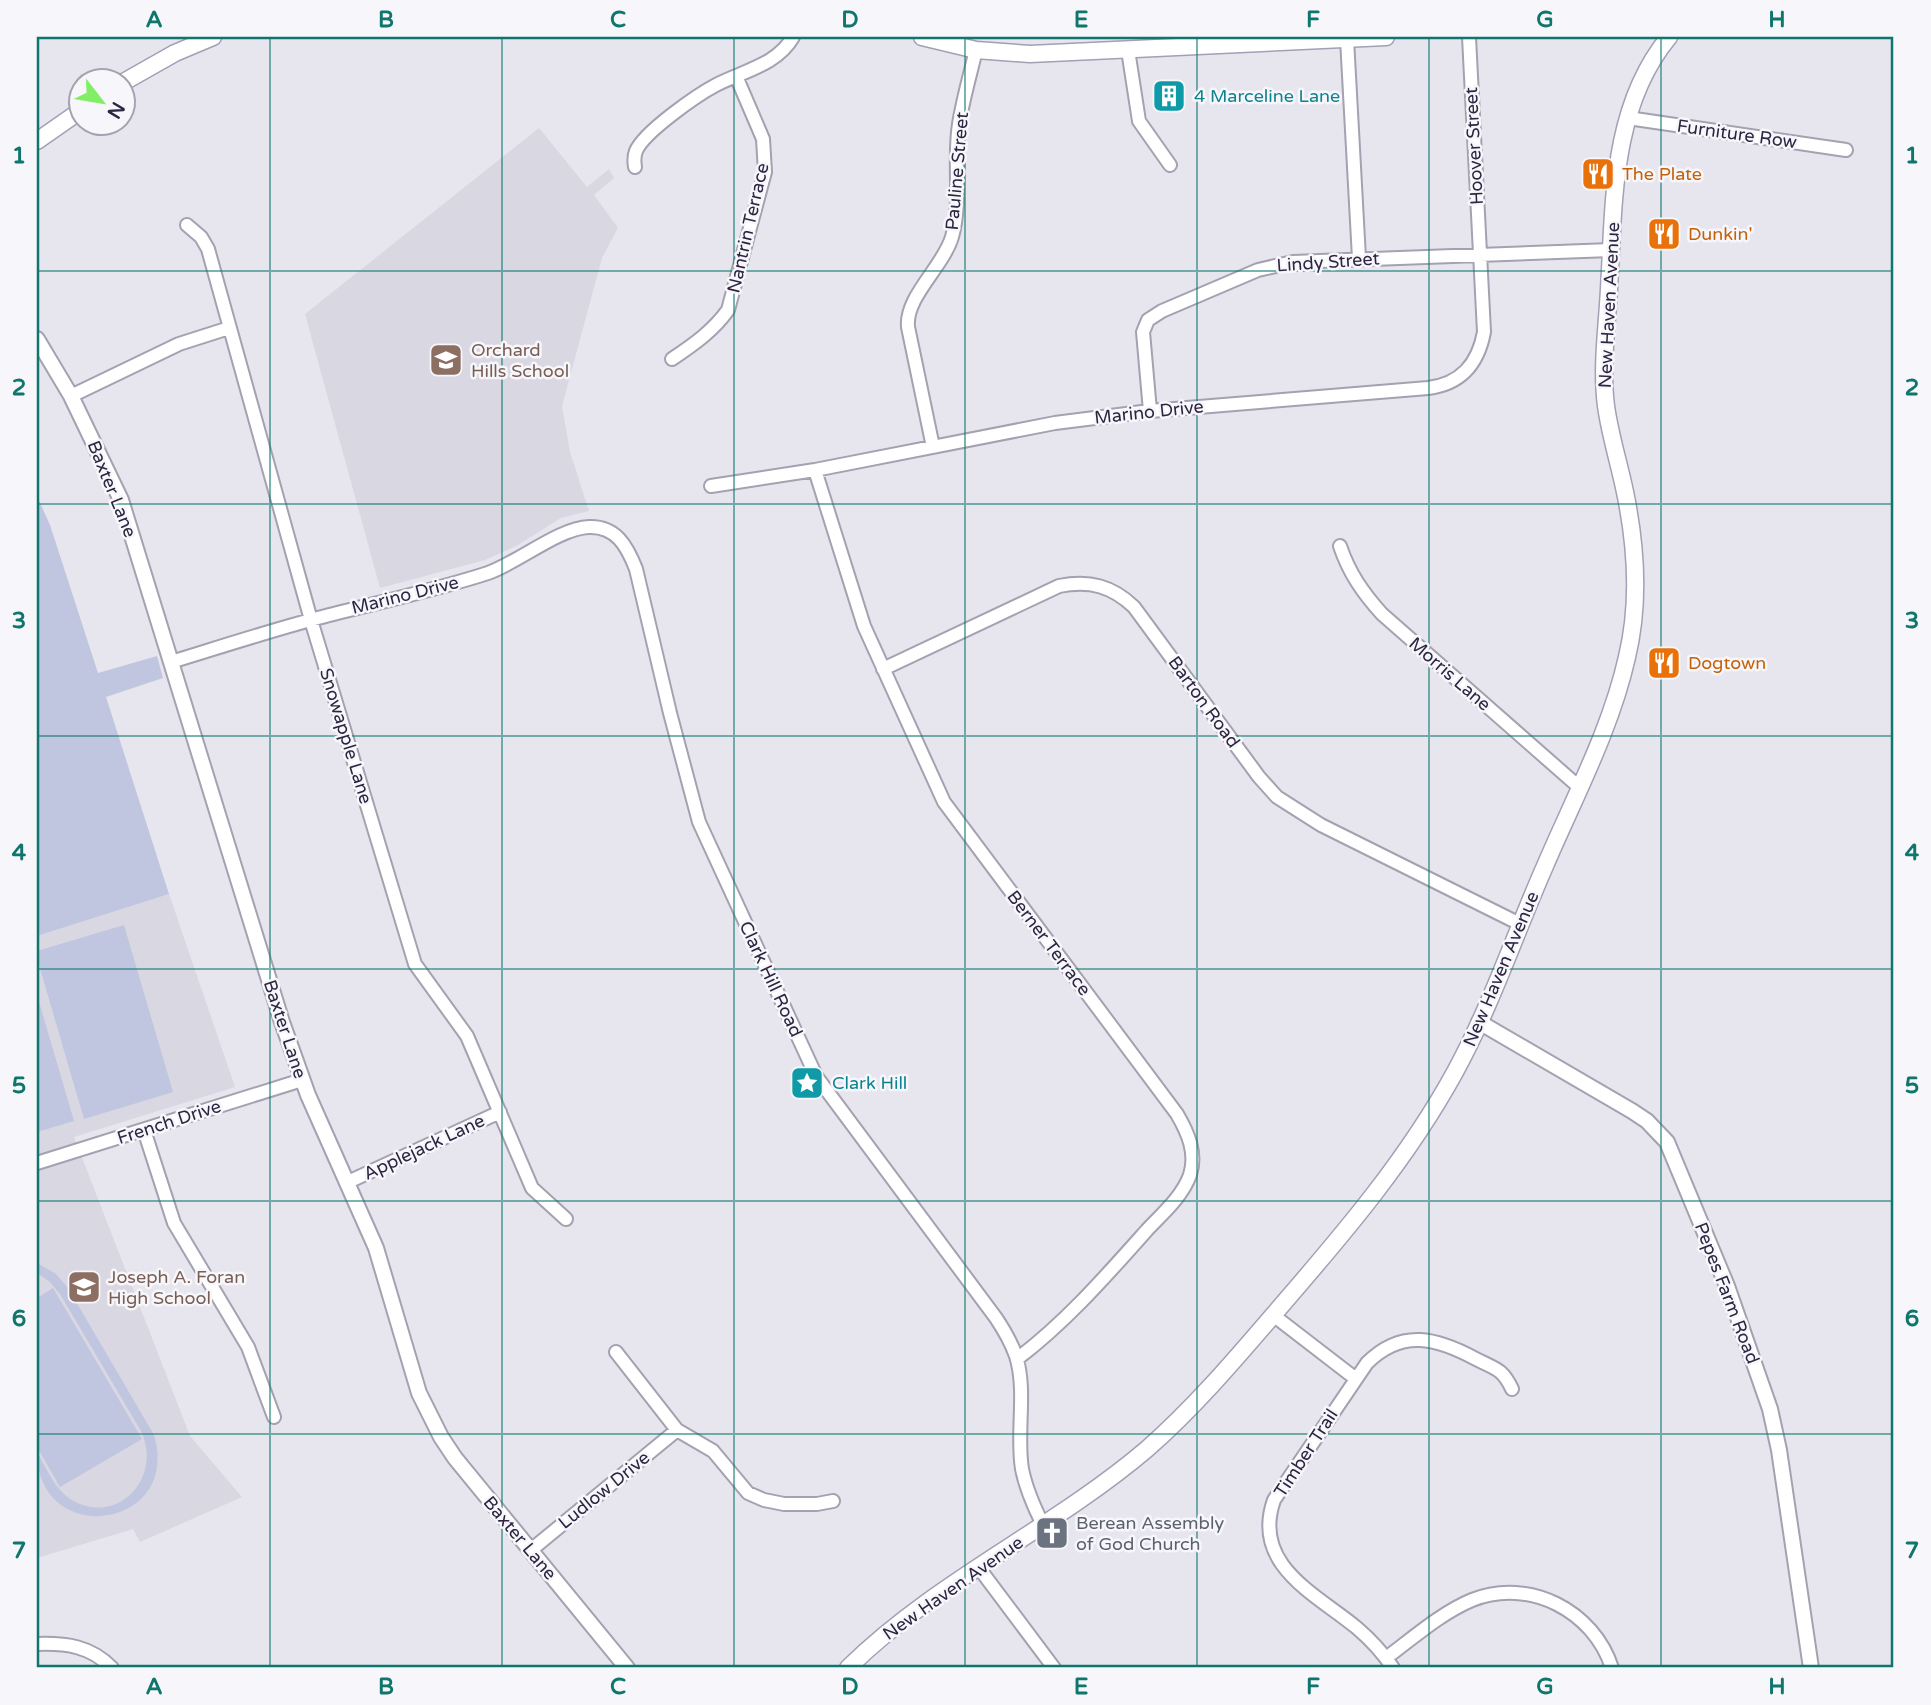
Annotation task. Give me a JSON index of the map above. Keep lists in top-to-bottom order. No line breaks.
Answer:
{"streets":{"main road":["New Haven Avenue"],"street":["Furniture Row","Hoover Street","Pauline Street","Nantrin Terrace","Lindy Street","Marino Drive","Baxter Lane","Morris Lane","Barton Road","Snowapple Lane","Berner Terrace","Clark Hill Road","French Drive","Applejack Lane","Pepes Farm Road","Timber Trail","Ludlow Drive"]},"crossings":[["Furniture Row","New Haven Avenue"],["Hoover Street","Lindy Street"],["Hoover Street","Marino Drive"],["Pauline Street","Marino Drive"],["Lindy Street","New Haven Avenue"],["Lindy Street","Marino Drive"],["New Haven Avenue","Morris Lane"],["New Haven Avenue","Barton Road"],["New Haven Avenue","Clark Hill Road"],["New Haven Avenue","Pepes Farm Road"],["Marino Drive","Baxter Lane"],["Marino Drive","Snowapple Lane"],["Marino Drive","Berner Terrace"],["Marino Drive","Clark Hill Road"],["Baxter Lane","French Drive"],["Baxter Lane","Applejack Lane"],["Baxter Lane","Ludlow Drive"],["Barton Road","Berner Terrace"],["Snowapple Lane","Applejack Lane"],["Berner Terrace","Clark Hill Road"]],"places":{"building":["4 Marceline Lane"],"restaurant":["The Plate","Dunkin'","Dogtown"],"school or university":["Orchard Hills School","Joseph A. Foran High School"],"place":["Clark Hill"],"church":["Berean Assembly of God Church"]},"north":"bottom right","grid":{"columns":["A","B","C","D","E","F","G","H"],"rows":["1","2","3","4","5","6","7"]}}
